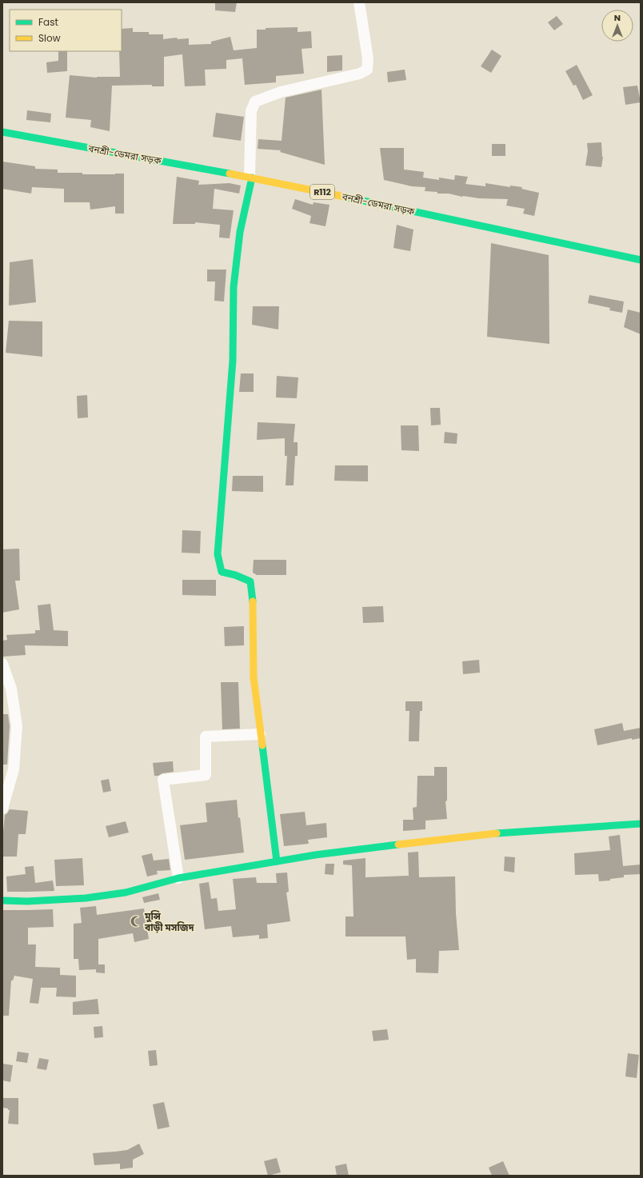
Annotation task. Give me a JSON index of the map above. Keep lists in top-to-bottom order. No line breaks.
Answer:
{"streets":{"main road":["বনশ্রী-ডেমরা সড়ক","R112"]},"places":{"mosque":["মুন্সি বাড়ী মসজিদ"]},"legend":["Fast","Slow"],"north":"top"}
